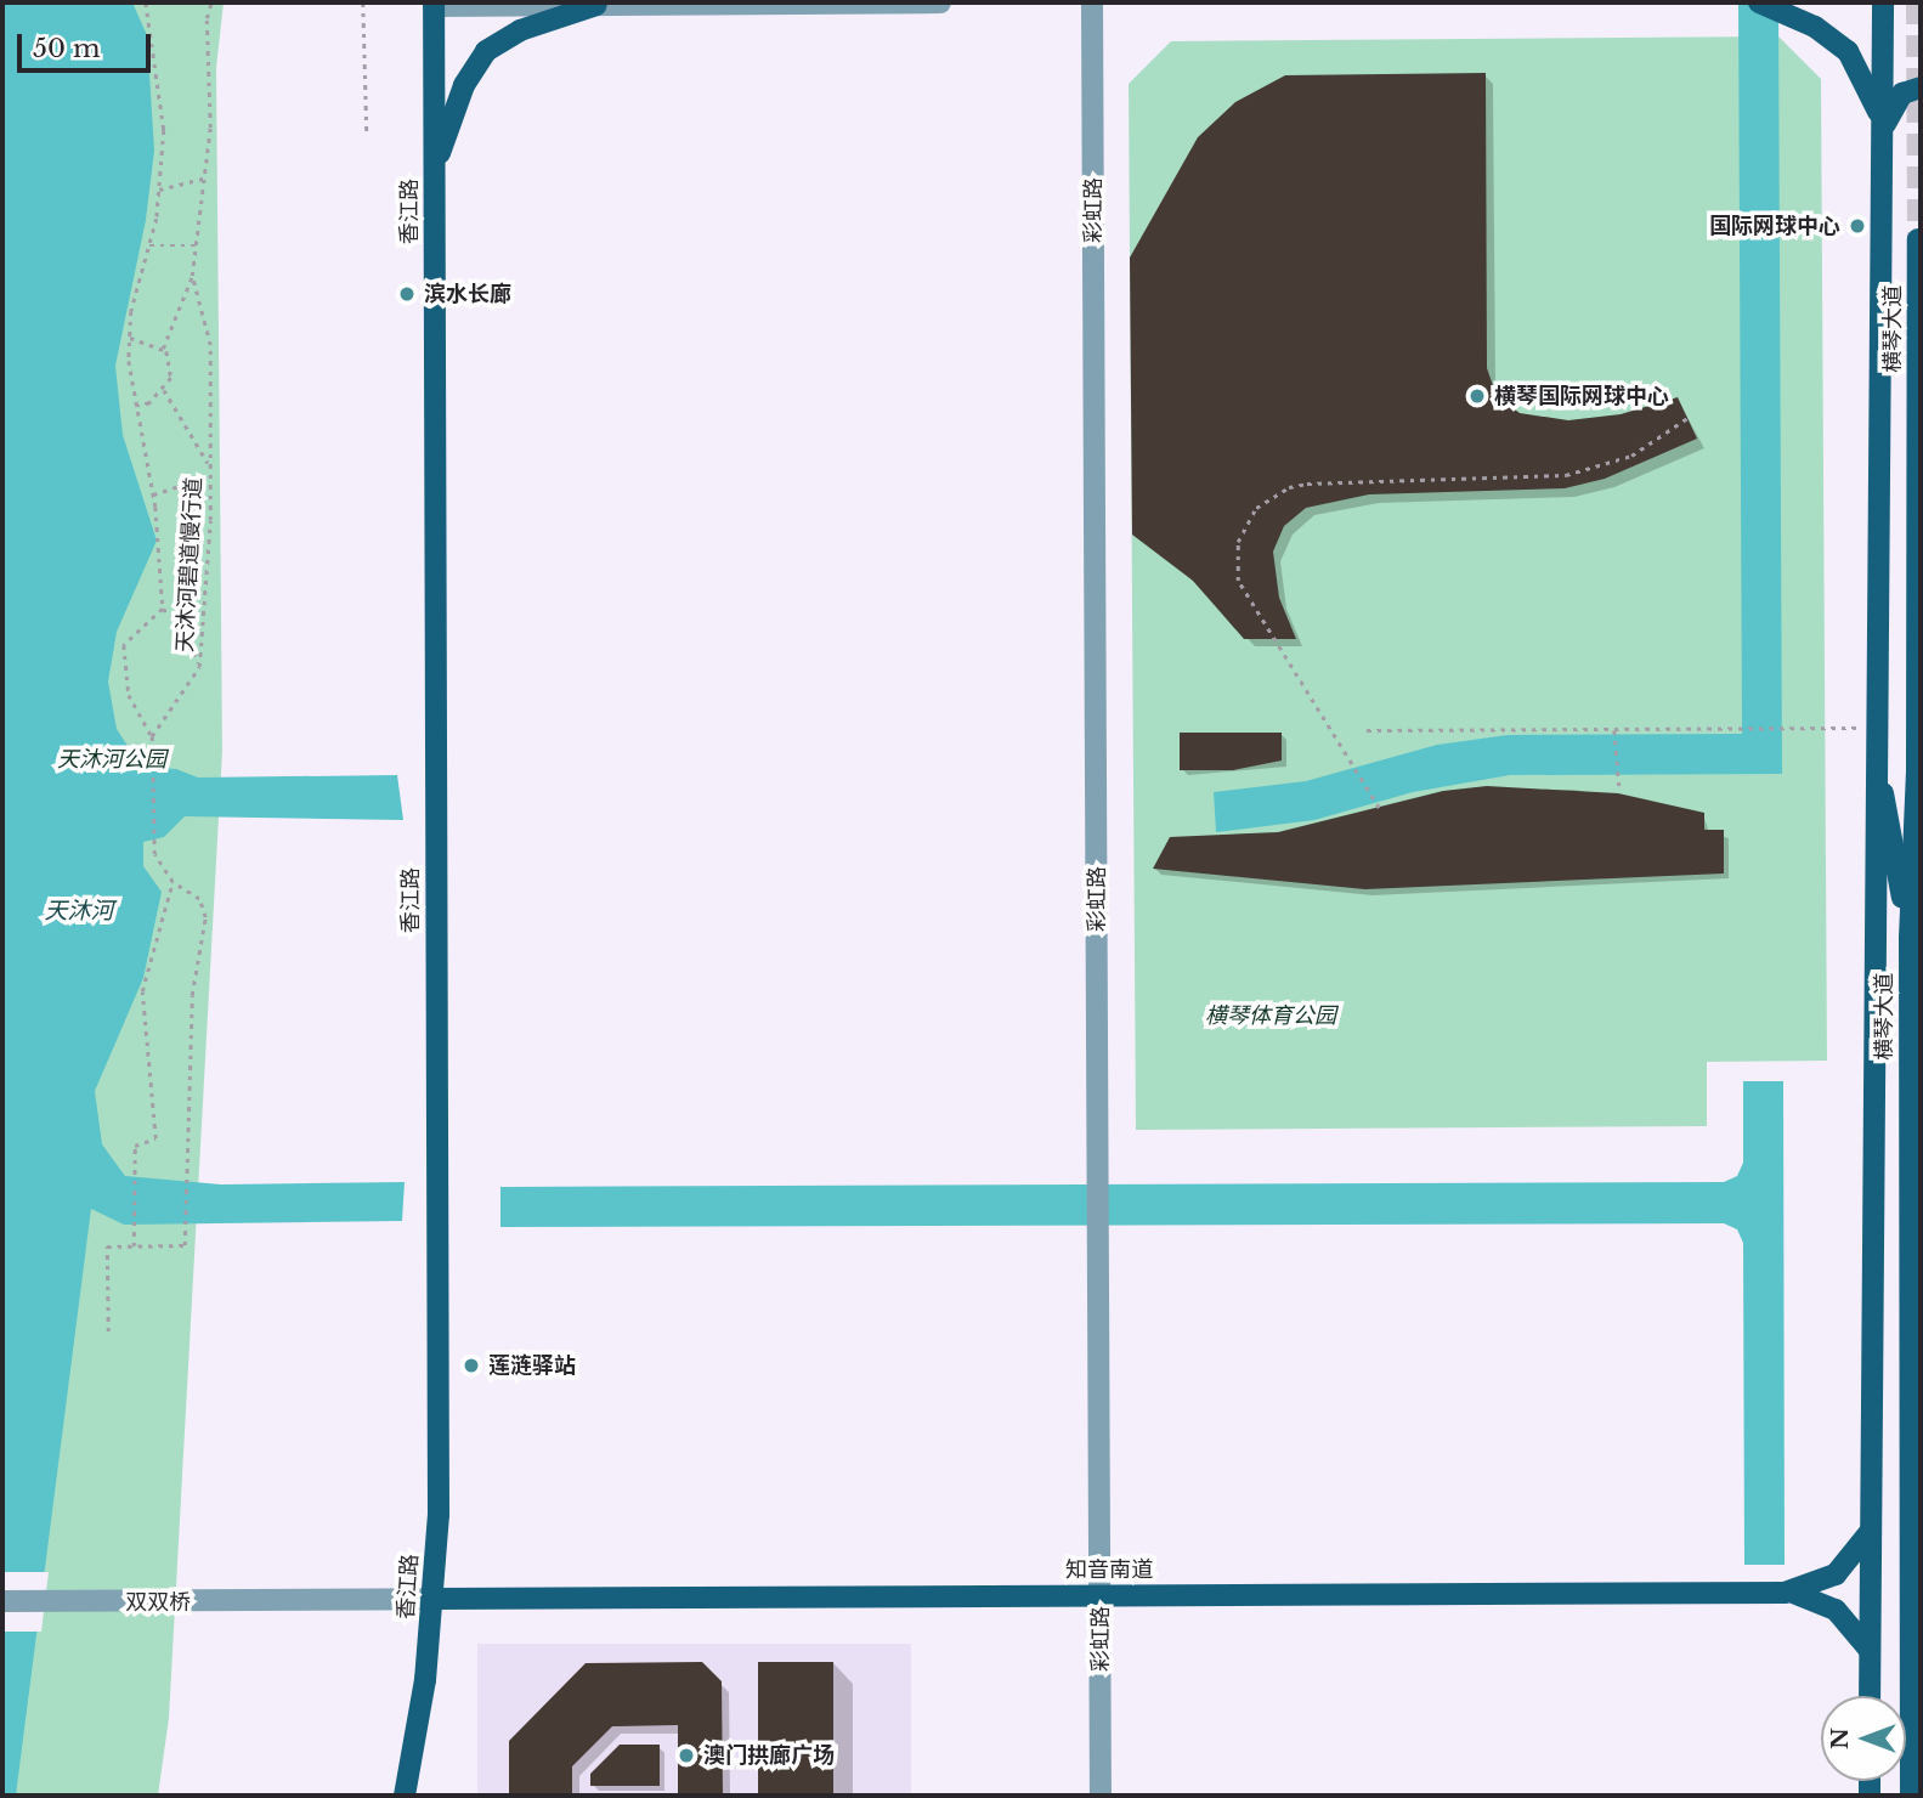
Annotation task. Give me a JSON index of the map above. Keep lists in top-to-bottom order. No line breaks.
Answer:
{"streets":{"main road":["香江路","横琴大道","知音南道"],"street":["彩虹路","双双桥"],"path":["天沐河碧道慢行道"]},"crossings":[["彩虹路","知音南道"],["香江路","知音南道"],["香江路","双双桥"],["知音南道","双双桥"]],"water":["天沐河"],"parks":["天沐河公园","横琴体育公园"],"places":["国际网球中心","滨水长廊","横琴国际网球中心","莲涟驿站","澳门拱廊广场"],"scale_bar":"50 m","north":"left"}
